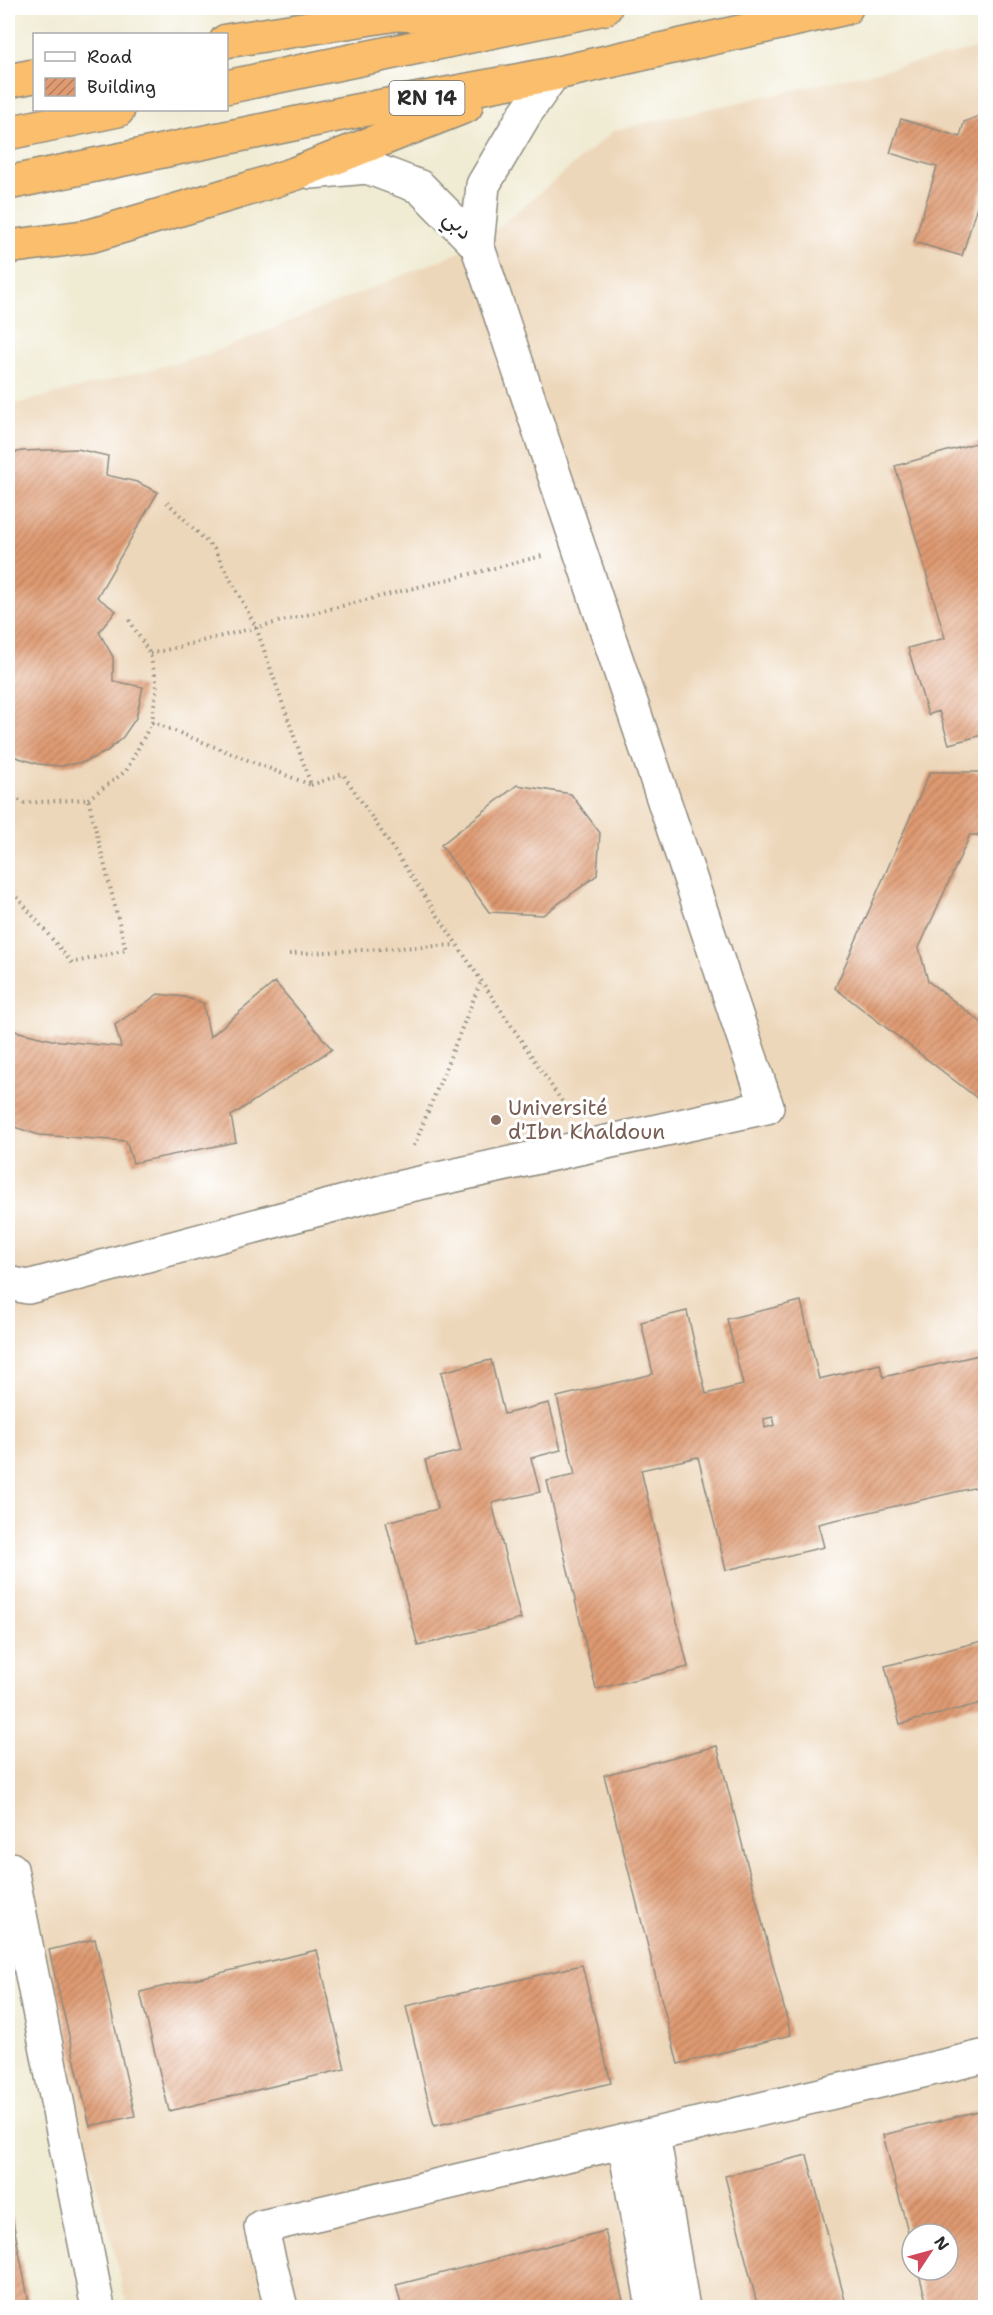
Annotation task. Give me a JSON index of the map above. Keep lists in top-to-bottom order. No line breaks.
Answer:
{"streets":{"highway":["RN 14"],"street":["دبي"]},"crossings":[["RN 14","دبي"]],"places":["Université d'Ibn Khaldoun"],"legend":["Road","Building"],"north":"top right"}
